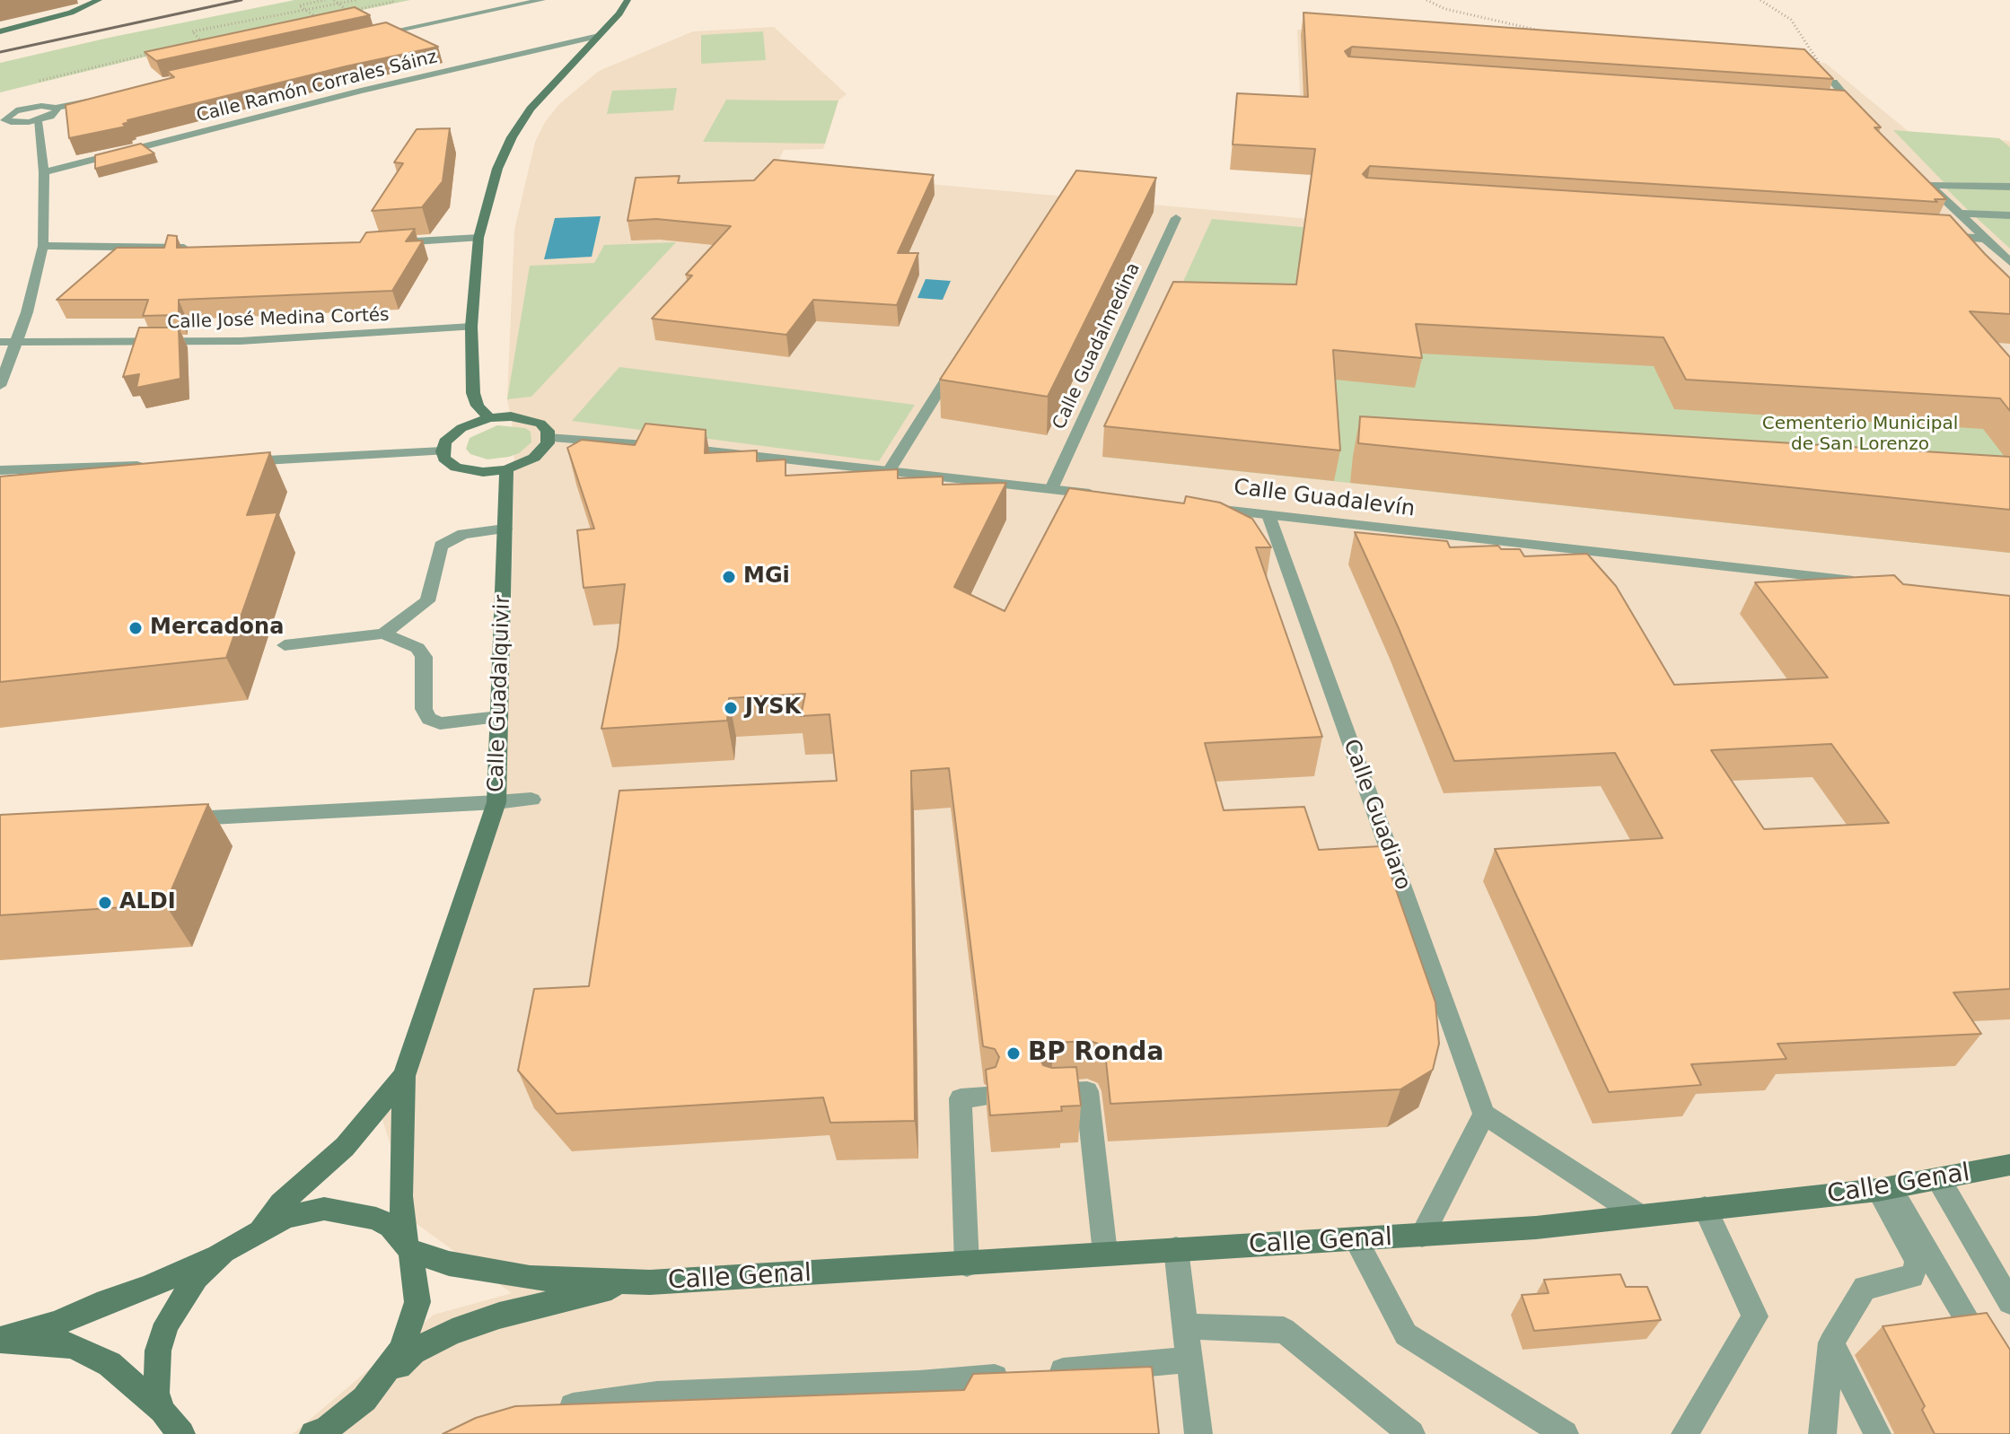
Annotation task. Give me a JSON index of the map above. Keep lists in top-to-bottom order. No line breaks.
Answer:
{"streets":{"main road":["Calle Guadalquivir","Calle Genal"],"street":["Calle Ramón Corrales Sáinz","Calle José Medina Cortés","Calle Guadalmedina","Calle Guadalevín","Calle Guadiaro"]},"crossings":[["Calle Guadalevín","Calle Guadiaro"],["Calle Guadalquivir","Calle Genal"]],"parks":["Cementerio Municipal de San Lorenzo"],"places":["MGi","Mercadona","JYSK","ALDI","BP Ronda"]}
